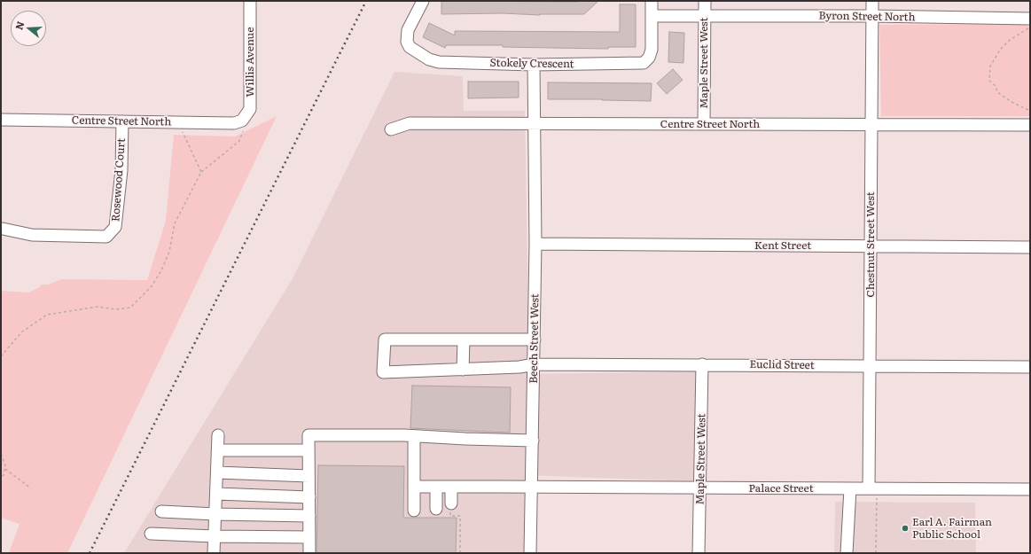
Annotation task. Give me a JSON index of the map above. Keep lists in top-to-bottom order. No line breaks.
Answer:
{"streets":{"street":["Byron Street North","Willis Avenue","Maple Street West","Stokely Crescent","Centre Street North","Rosewood Court","Chestnut Street West","Kent Street","Beech Street West","Euclid Street","Palace Street"]},"crossings":[["Byron Street North","Maple Street West"],["Byron Street North","Stokely Crescent"],["Byron Street North","Chestnut Street West"],["Willis Avenue","Centre Street North"],["Maple Street West","Centre Street North"],["Maple Street West","Euclid Street"],["Maple Street West","Palace Street"],["Stokely Crescent","Beech Street West"],["Centre Street North","Rosewood Court"],["Centre Street North","Chestnut Street West"],["Centre Street North","Beech Street West"],["Chestnut Street West","Kent Street"],["Chestnut Street West","Euclid Street"],["Chestnut Street West","Palace Street"],["Kent Street","Beech Street West"],["Beech Street West","Euclid Street"],["Beech Street West","Palace Street"]],"places":["Earl A. Fairman Public School"],"north":"left"}
